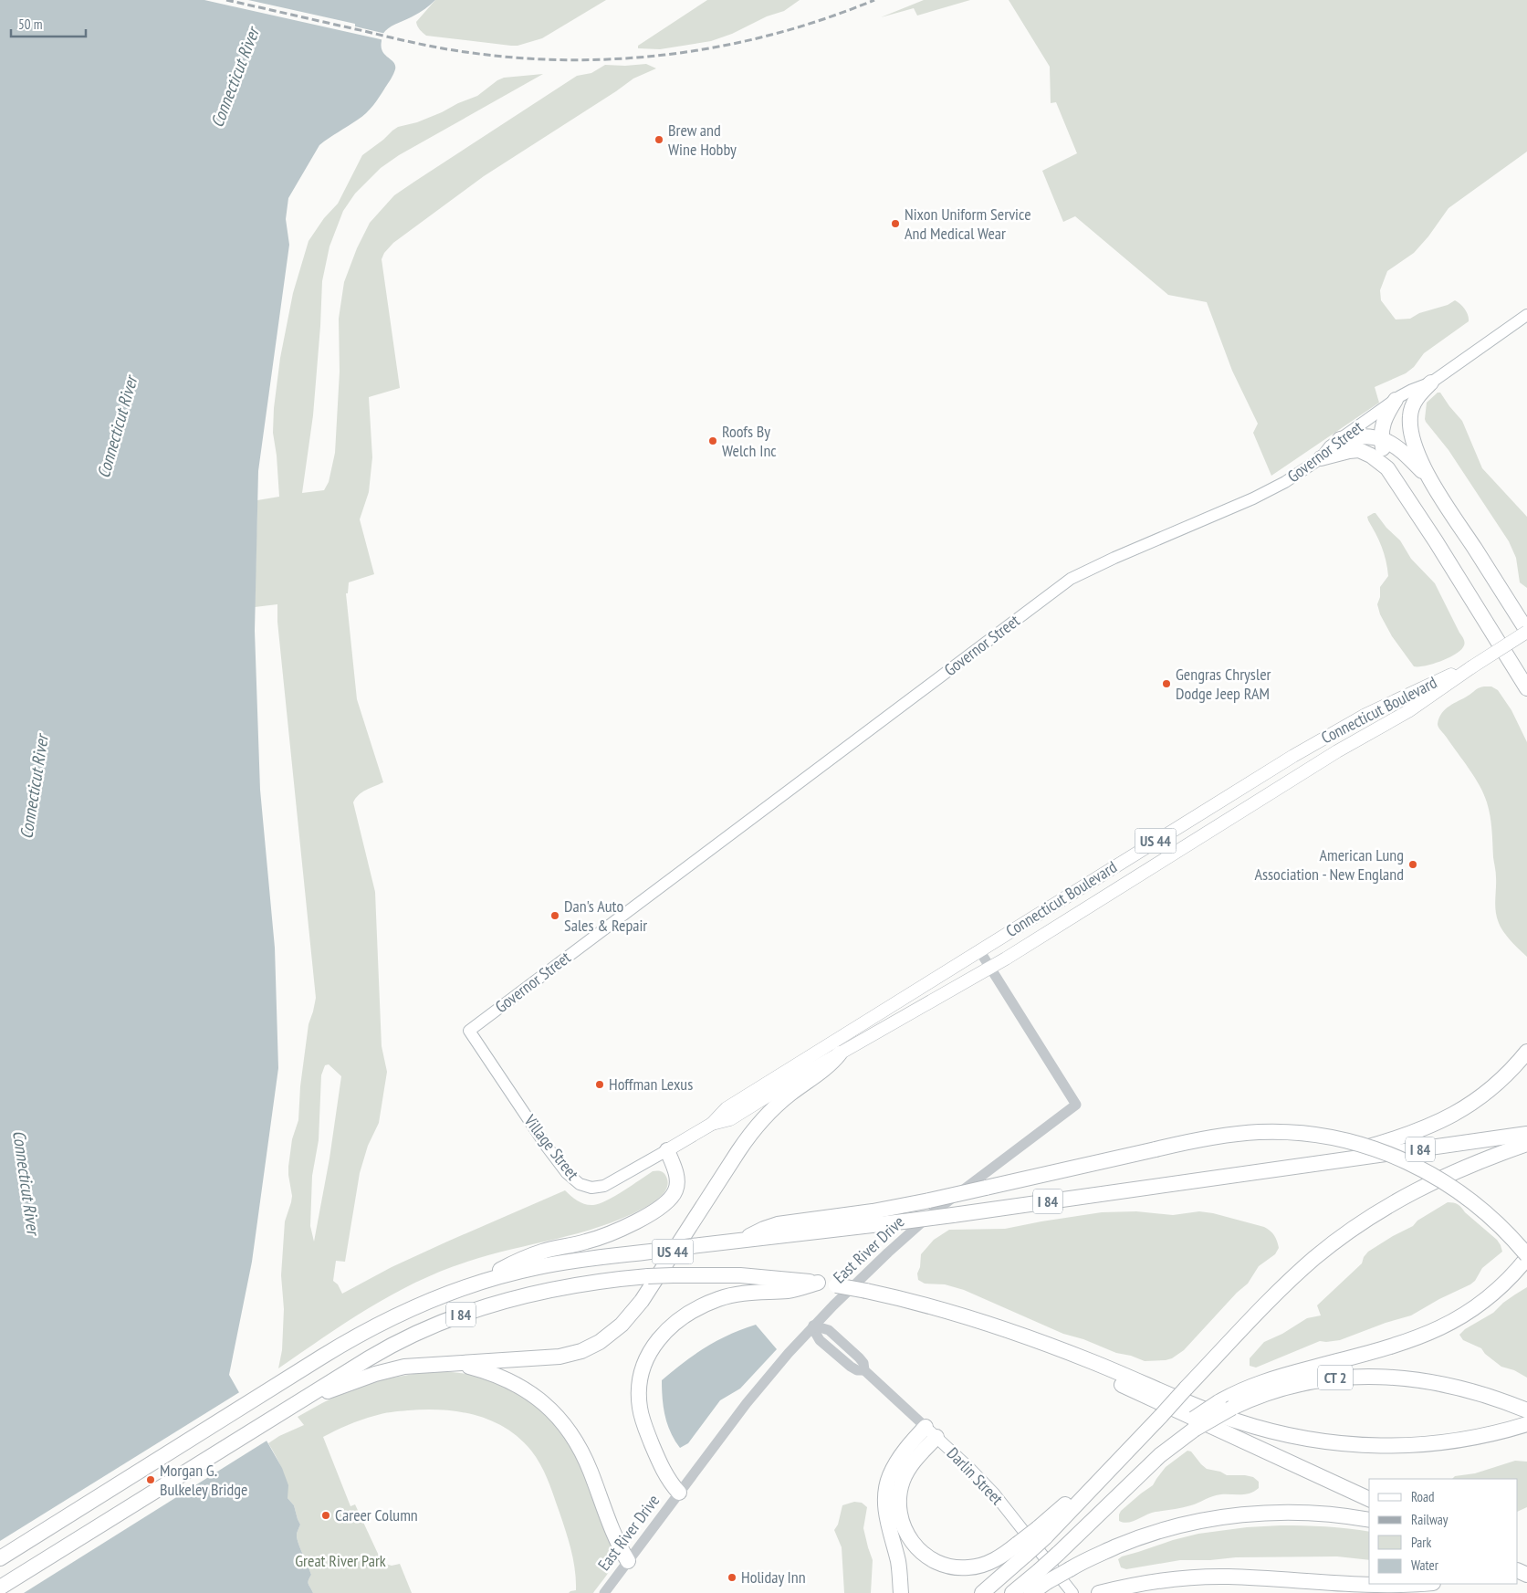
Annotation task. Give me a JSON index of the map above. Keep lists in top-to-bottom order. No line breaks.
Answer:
{"streets":{"highway":["US 44","I 84","CT 2"],"main road":["Governor Street","Connecticut Boulevard","Village Street","Darlin Street"],"street":["East River Drive"]},"crossings":[["Governor Street","Village Street"],["Connecticut Boulevard","US 44"],["Connecticut Boulevard","Village Street"],["Connecticut Boulevard","East River Drive"],["US 44","Village Street"],["US 44","I 84"],["East River Drive","Darlin Street"]],"water":["Connecticut River"],"parks":["Great River Park"],"places":["Brew and Wine Hobby","Nixon Uniform Service And Medical Wear","Roofs By Welch Inc","Gengras Chrysler Dodge Jeep RAM","American Lung Association - New England","Dan's Auto Sales & Repair","Hoffman Lexus","Morgan G. Bulkeley Bridge","Career Column","Holiday Inn"],"legend":["Road","Railway","Park","Water"],"scale_bar":"50 m"}
